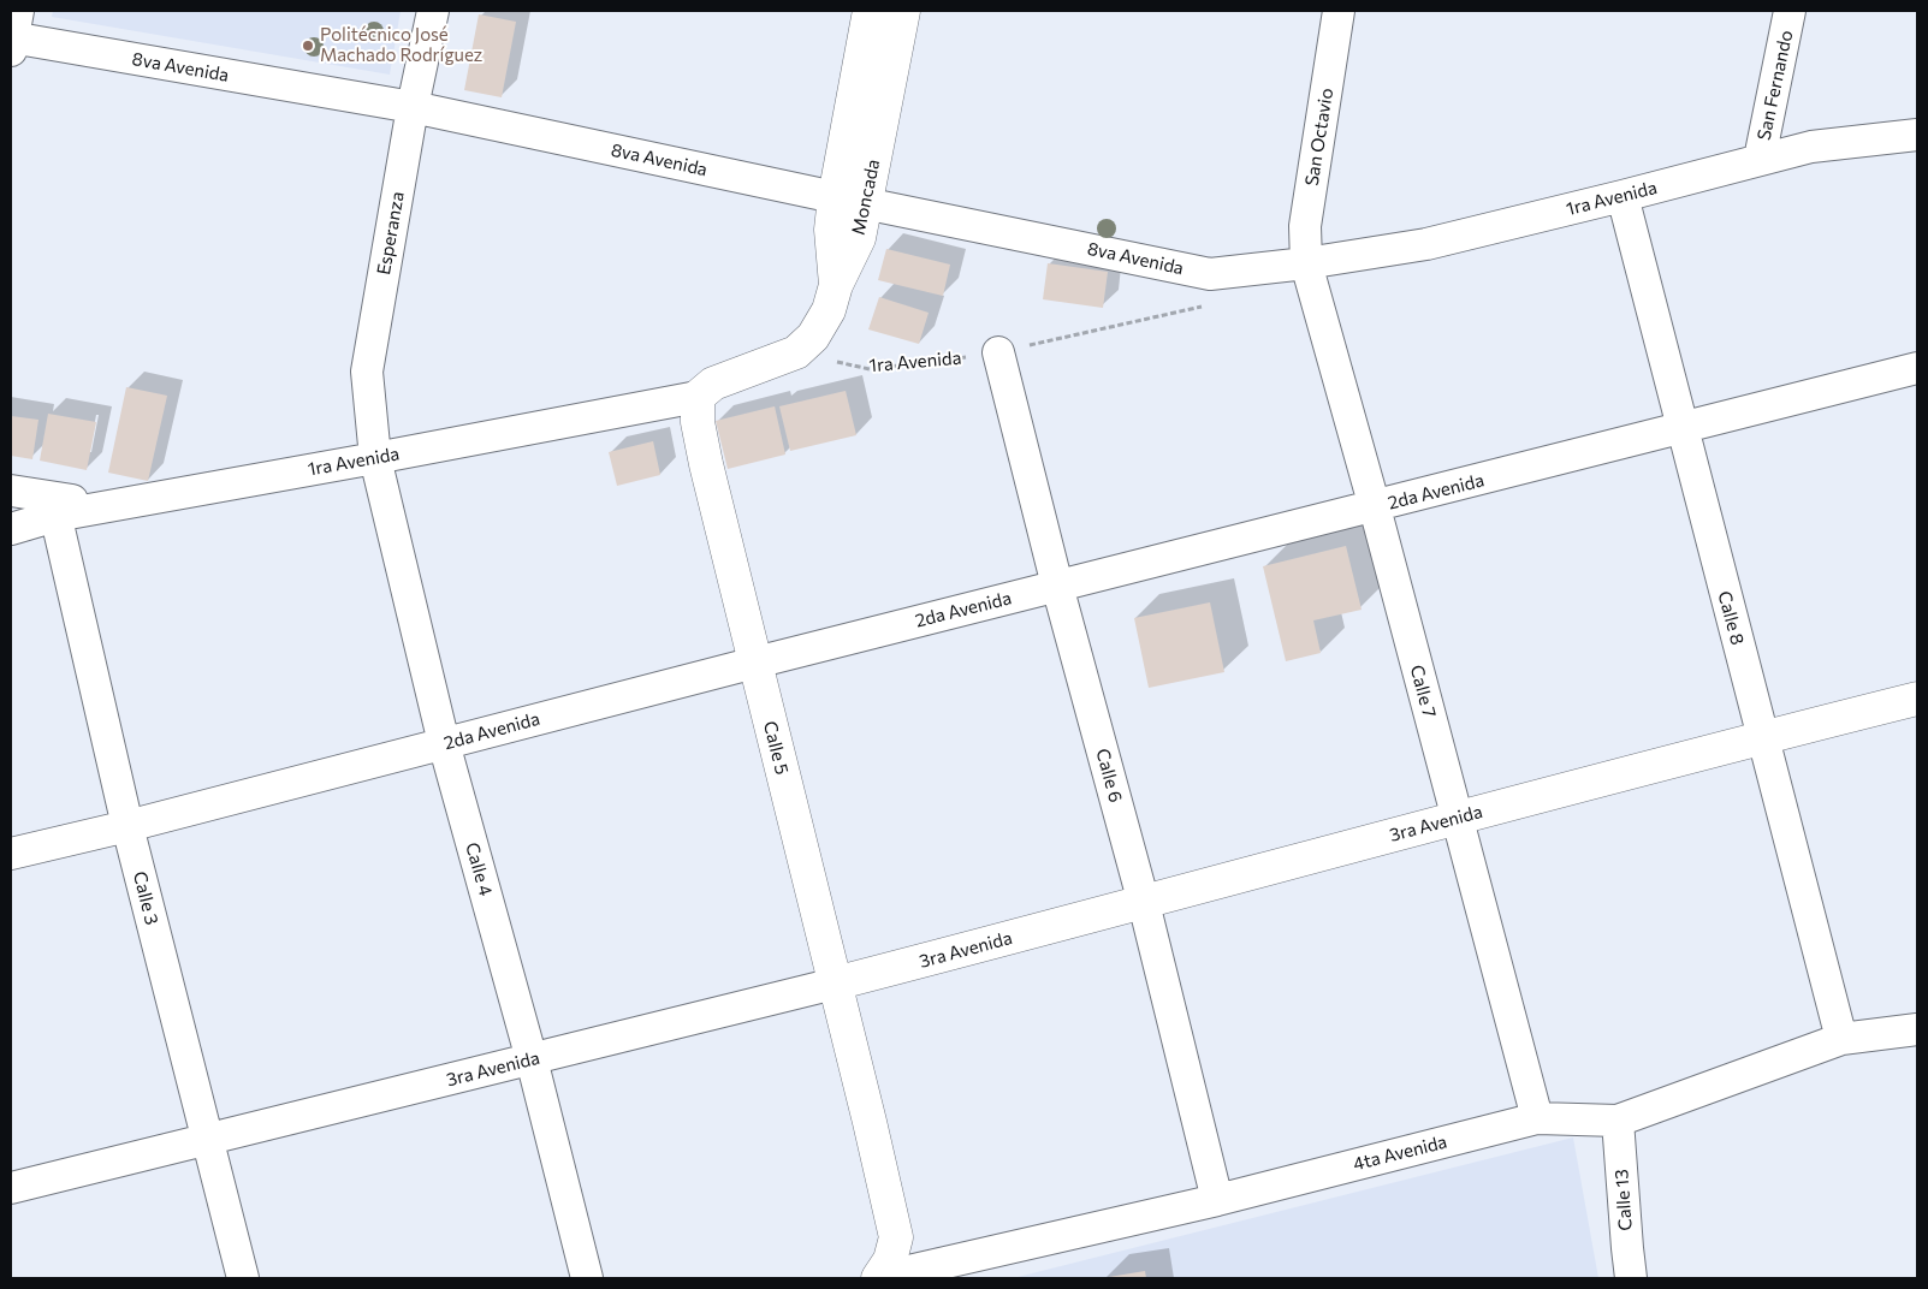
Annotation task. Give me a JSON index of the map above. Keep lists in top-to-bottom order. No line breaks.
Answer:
{"streets":{"street":["8va Avenida","San Fernando","San Octavio","Moncada","1ra Avenida","Esperanza","2da Avenida","Calle 8","Calle 7","Calle 5","Calle 6","3ra Avenida","Calle 4","Calle 3","4ta Avenida","Calle 13"]},"crossings":[["8va Avenida","San Octavio"],["8va Avenida","Moncada"],["8va Avenida","1ra Avenida"],["8va Avenida","Esperanza"],["8va Avenida","Calle 7"],["San Fernando","1ra Avenida"],["San Octavio","1ra Avenida"],["San Octavio","Calle 7"],["Moncada","1ra Avenida"],["1ra Avenida","Esperanza"],["1ra Avenida","Calle 8"],["1ra Avenida","Calle 7"],["1ra Avenida","Calle 5"],["1ra Avenida","Calle 6"],["1ra Avenida","Calle 4"],["1ra Avenida","Calle 3"],["Esperanza","Calle 4"],["2da Avenida","Calle 8"],["2da Avenida","Calle 7"],["2da Avenida","Calle 5"],["2da Avenida","Calle 6"],["2da Avenida","Calle 4"],["2da Avenida","Calle 3"],["Calle 8","3ra Avenida"],["Calle 8","4ta Avenida"],["Calle 7","3ra Avenida"],["Calle 7","4ta Avenida"],["Calle 5","3ra Avenida"],["Calle 5","4ta Avenida"],["Calle 6","3ra Avenida"],["Calle 6","4ta Avenida"],["3ra Avenida","Calle 4"],["3ra Avenida","Calle 3"],["4ta Avenida","Calle 13"]],"places":["Politécnico José Machado Rodríguez"]}
